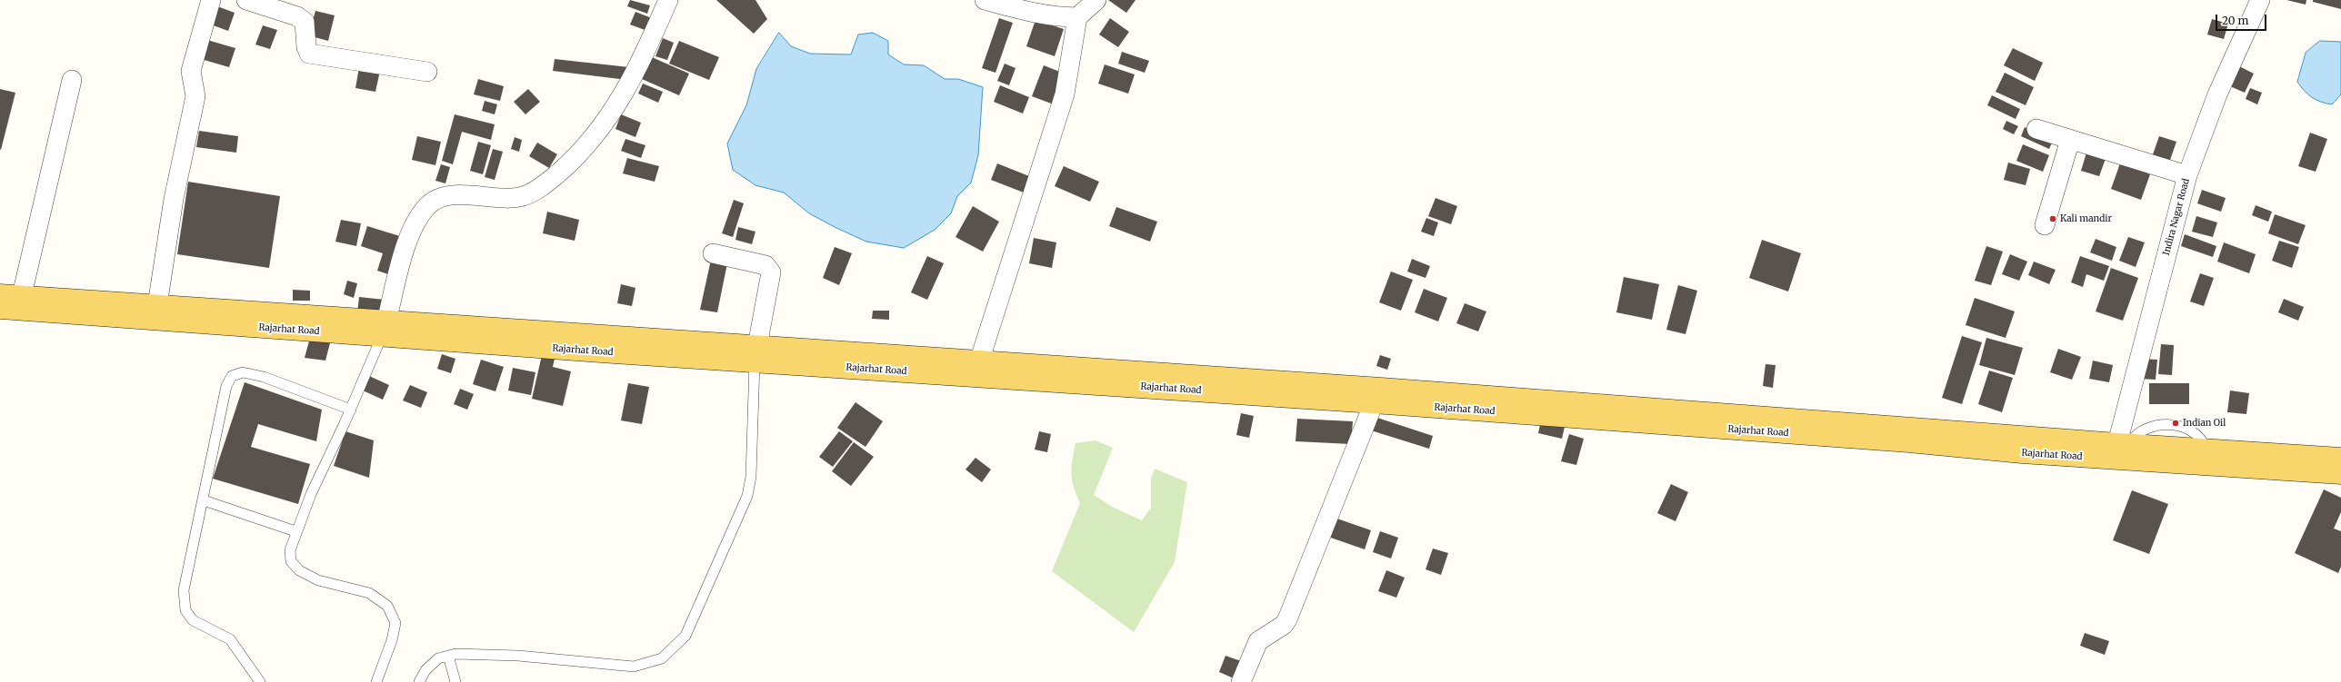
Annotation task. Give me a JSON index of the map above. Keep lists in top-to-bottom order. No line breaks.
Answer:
{"streets":{"main road":["Rajarhat Road"],"street":["Indira Nagar Road"]},"crossings":[["Indira Nagar Road","Rajarhat Road"]],"places":["Kali mandir","Indian Oil"],"scale_bar":"20 m"}
